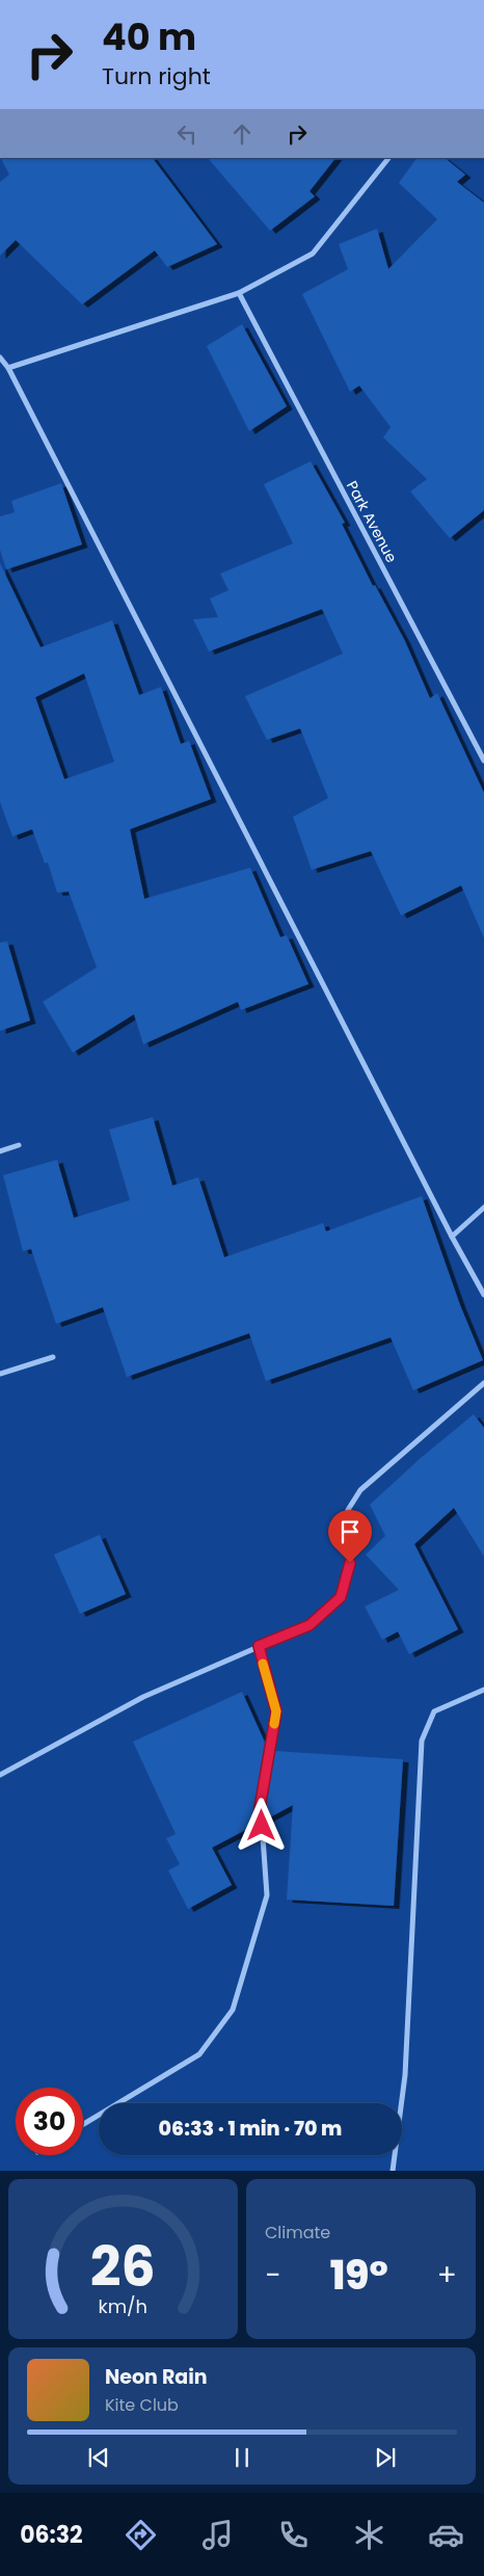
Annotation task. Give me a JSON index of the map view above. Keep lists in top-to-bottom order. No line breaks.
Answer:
{"streets":{"street":["Park Avenue"]},"page":{"turn":["40 m","Turn right"],"limit":"30","trip":"06:33 · 1 min · 70 m","tile":"Climate","heat":["−","19°","+"],"song":["Neon Rain","Kite Club"],"tabs":"06:32","gauge":["26","km/h"]}}
